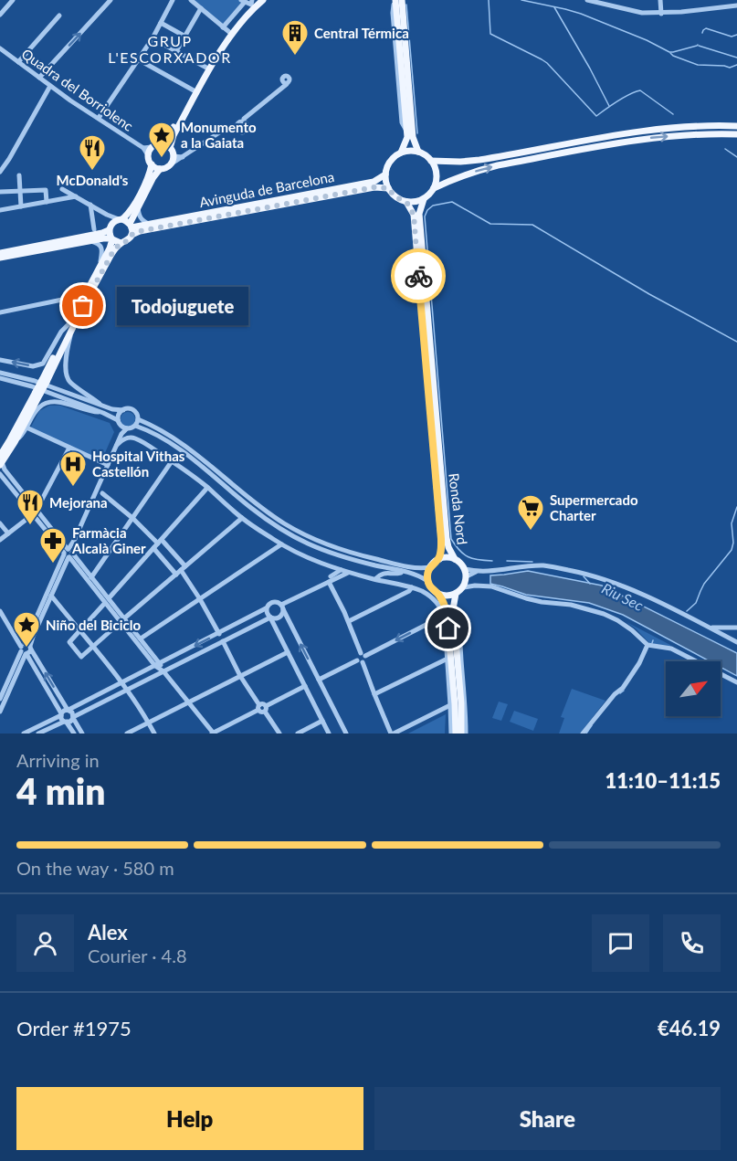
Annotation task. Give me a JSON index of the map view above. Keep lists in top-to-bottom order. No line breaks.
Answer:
{"streets":{"main road":["Avinguda de Barcelona","Ronda Nord"],"street":["Quadra del Borriolenc"]},"crossings":[["Avinguda de Barcelona","Ronda Nord"]],"districts":["GRUP L'ESCORXADOR"],"water":["Riu Sec"],"places":{"building":["Central Térmica"],"place":["Monumento a la Gaiata","Niño del Biciclo"],"restaurant":["McDonald's","Mejorana"],"other":["Todojuguete"],"hospital":["Hospital Vithas Castellón"],"supermarket":["Supermercado Charter"],"pharmacy":["Farmàcia Alcalà Giner"]},"north":"top right","page":{"bubble":"Todojuguete","heading":["4 min","Arriving in","11:10–11:15"],"panel":["Alex","Courier · 4.8","Order #1975","€46.19"],"bar":"On the way · 580 m","buttons":["Help","Share"]}}
